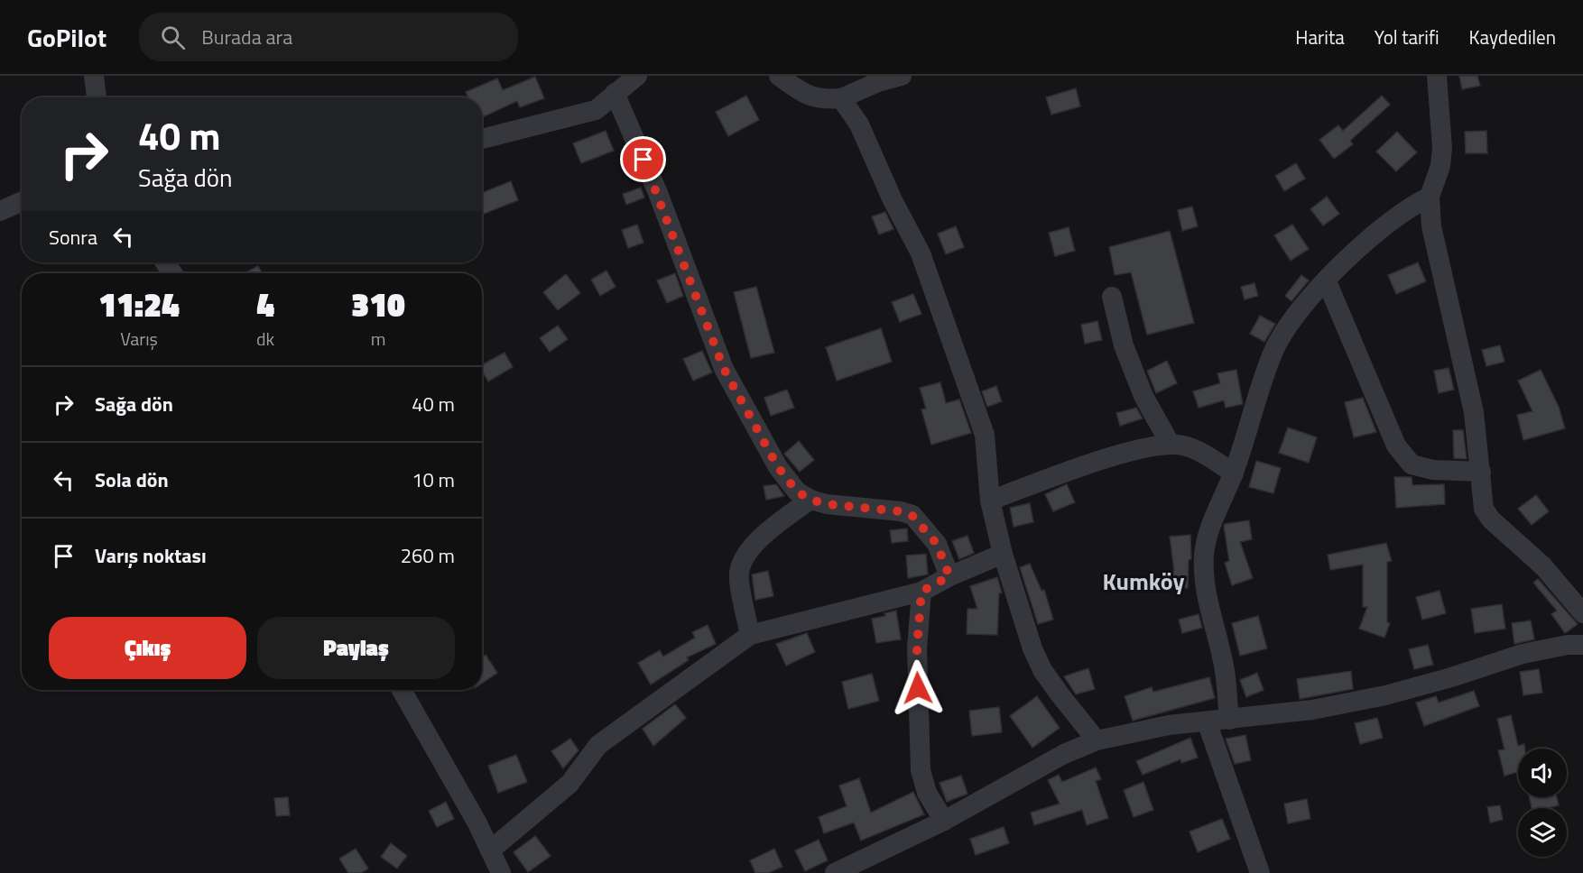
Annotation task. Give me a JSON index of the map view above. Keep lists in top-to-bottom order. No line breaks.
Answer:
{"districts":["Kumköy"],"page":{"header":"GoPilot","search":"Burada ara","nav":["Harita","Yol tarifi","Kaydedilen"],"turn":["40 m","Sağa dön"],"then":"Sonra","eta":["11:24","Varış","4","dk","310","m"],"list":[{"name":"Sağa dön","value":"40 m"},{"name":"Sola dön","value":"10 m"},{"name":"Varış noktası","value":"260 m"}],"buttons":["Çıkış","Paylaş"]}}
